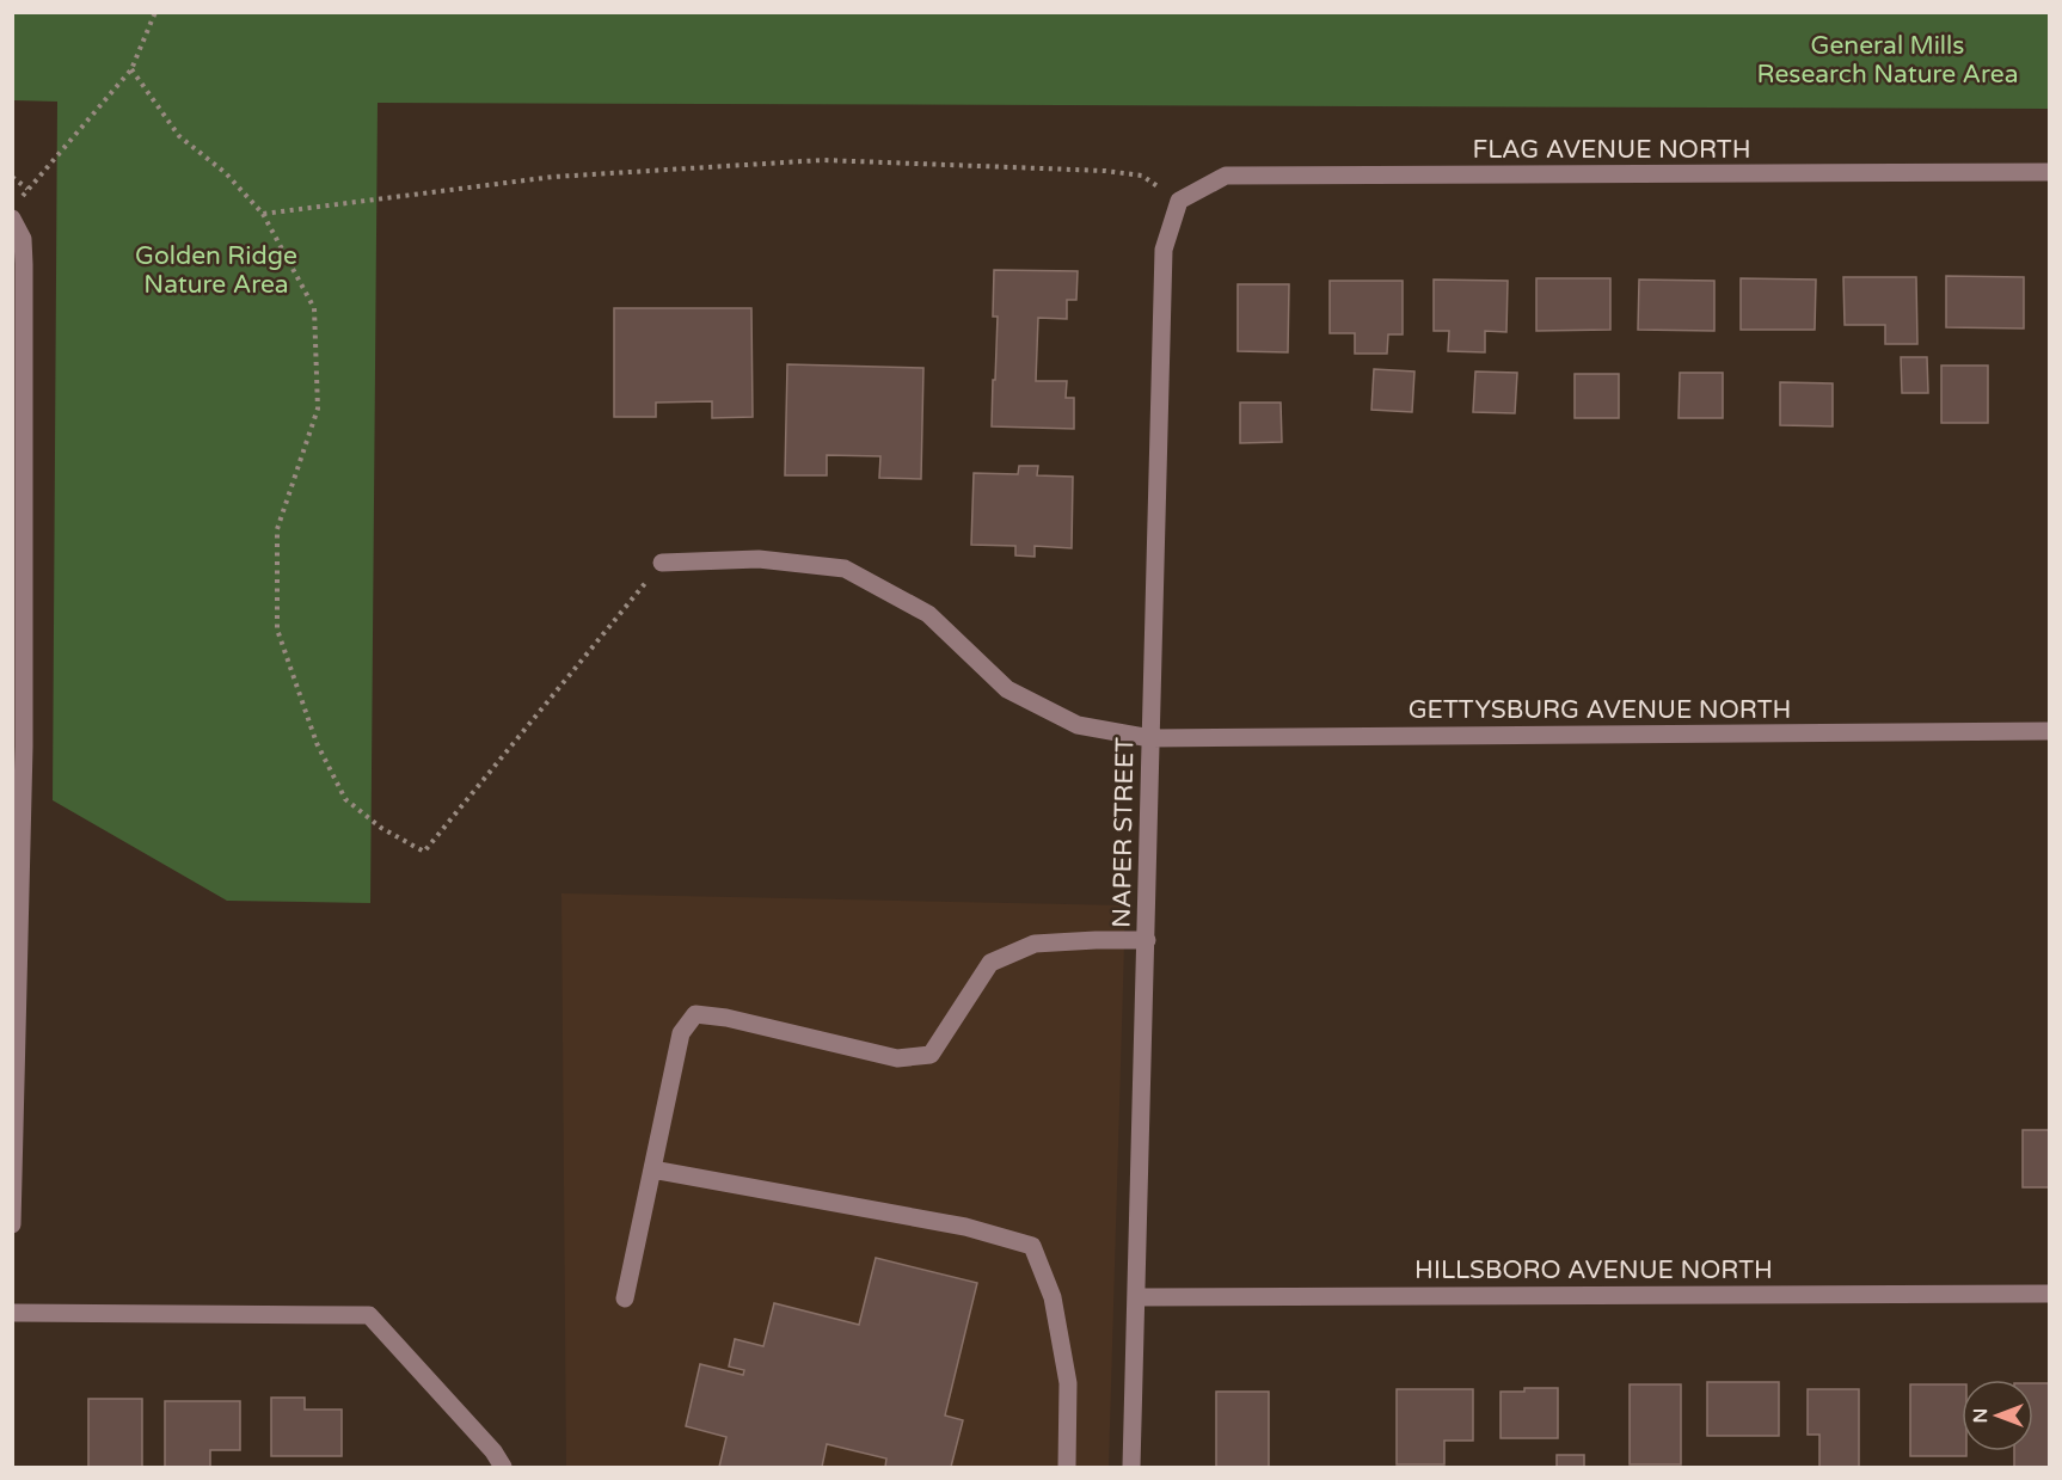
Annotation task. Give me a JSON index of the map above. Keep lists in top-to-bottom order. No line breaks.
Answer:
{"streets":{"street":["FLAG AVENUE NORTH","GETTYSBURG AVENUE NORTH","NAPER STREET","HILLSBORO AVENUE NORTH"]},"crossings":[["FLAG AVENUE NORTH","NAPER STREET"],["GETTYSBURG AVENUE NORTH","NAPER STREET"],["NAPER STREET","HILLSBORO AVENUE NORTH"]],"parks":["General Mills Research Nature Area","Golden Ridge Nature Area"],"north":"left"}
